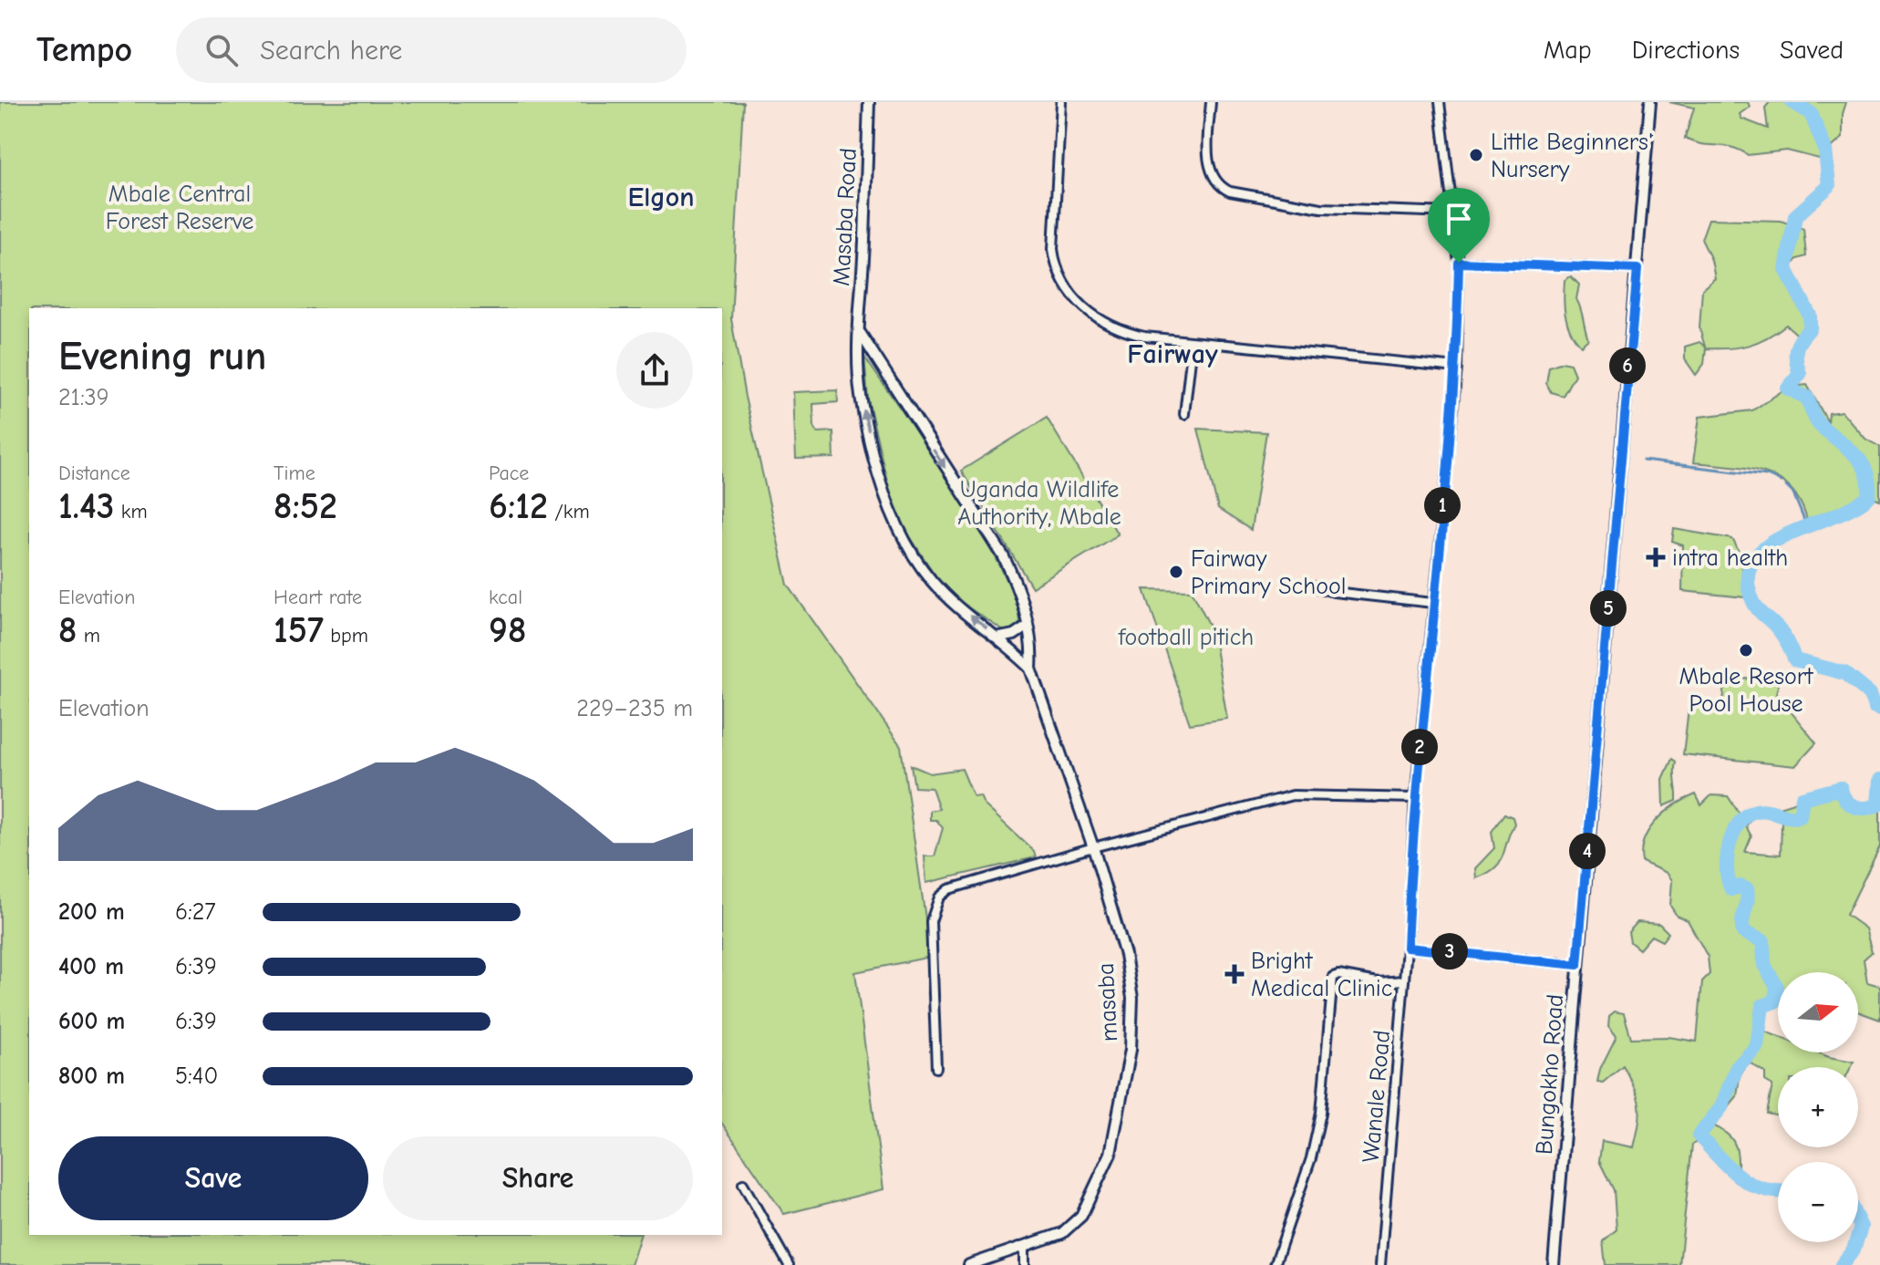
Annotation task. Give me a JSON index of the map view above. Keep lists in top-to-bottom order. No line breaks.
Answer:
{"streets":{"street":["Masaba Road","masaba","Bungokho Road","Wanale Road"]},"crossings":[["Masaba Road","masaba"]],"districts":["Elgon","Fairway"],"parks":["Mbale Central Forest Reserve","Uganda Wildlife Authority, Mbale","football pitich"],"places":{"other":["Little Beginners' Nursery","Fairway Primary School","Mbale Resort Pool House"],"health":["intra health","Bright Medical Clinic"]},"north":"right","page":{"header":"Tempo","search":"Search here","nav":["Map","Directions","Saved"],"heading":["Evening run","21:39"],"pins":["6","1","5","2","4","3"],"stats":[["Distance","1.43 km"],["Time","8:52"],["Pace","6:12 /km"],["Elevation","8 m"],["Heart rate","157 bpm"],["kcal","98"]],"chart":["Elevation","229–235 m"],"list":[{"name":"200 m","note":"6:27"},{"name":"400 m","note":"6:39"},{"name":"600 m","note":"6:39"},{"name":"800 m","note":"5:40"}],"map_buttons":["+","−"],"buttons":["Save","Share"]}}
